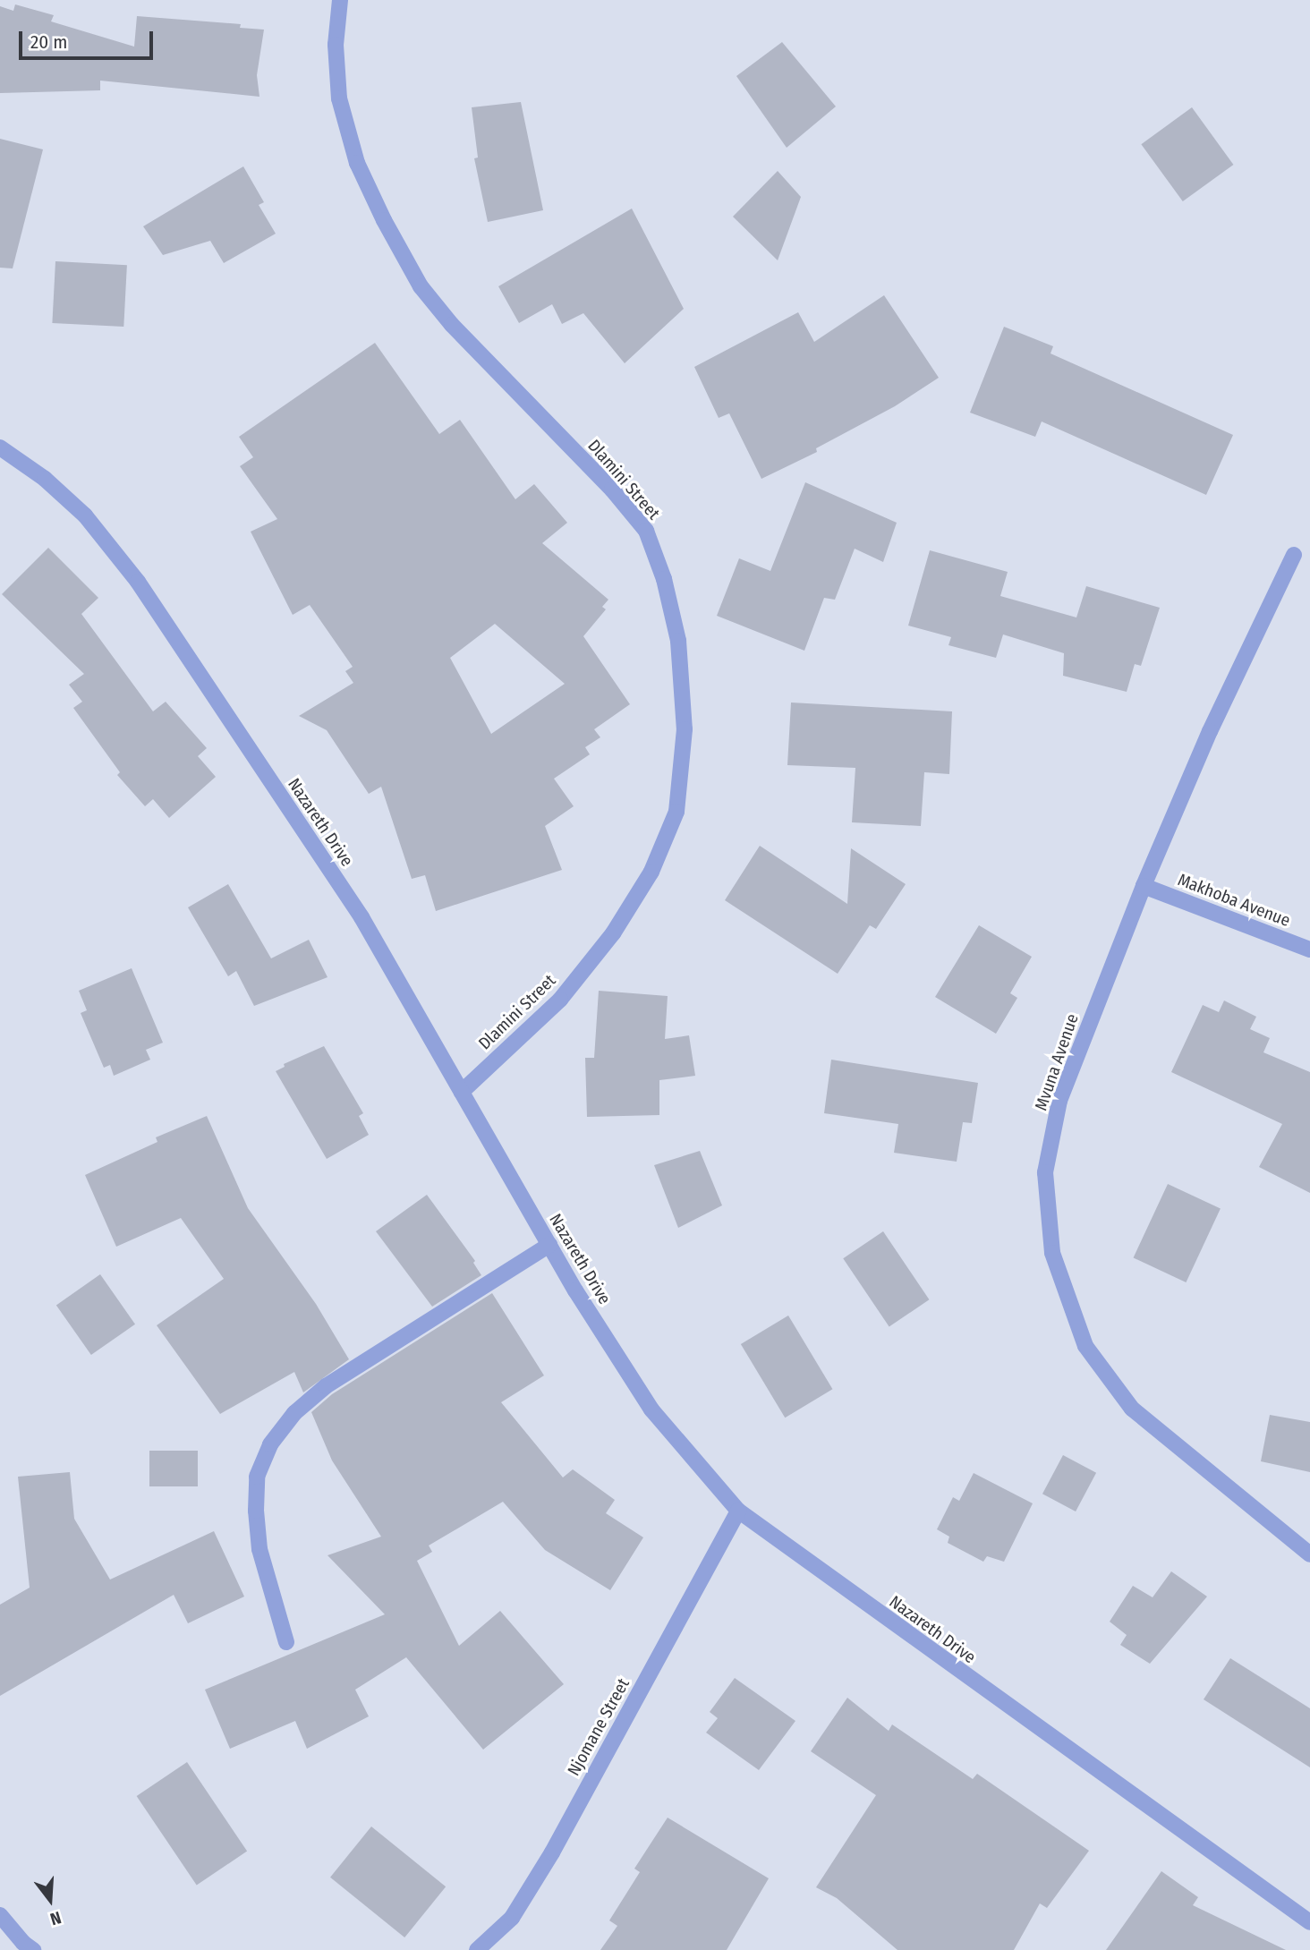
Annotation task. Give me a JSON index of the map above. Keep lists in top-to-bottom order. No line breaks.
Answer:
{"streets":{"street":["Dlamini Street","Nazareth Drive","Makhoba Avenue","Mvuna Avenue","Njomane Street"]},"crossings":[["Dlamini Street","Nazareth Drive"],["Nazareth Drive","Njomane Street"],["Makhoba Avenue","Mvuna Avenue"]],"scale_bar":"20 m","north":"bottom"}
